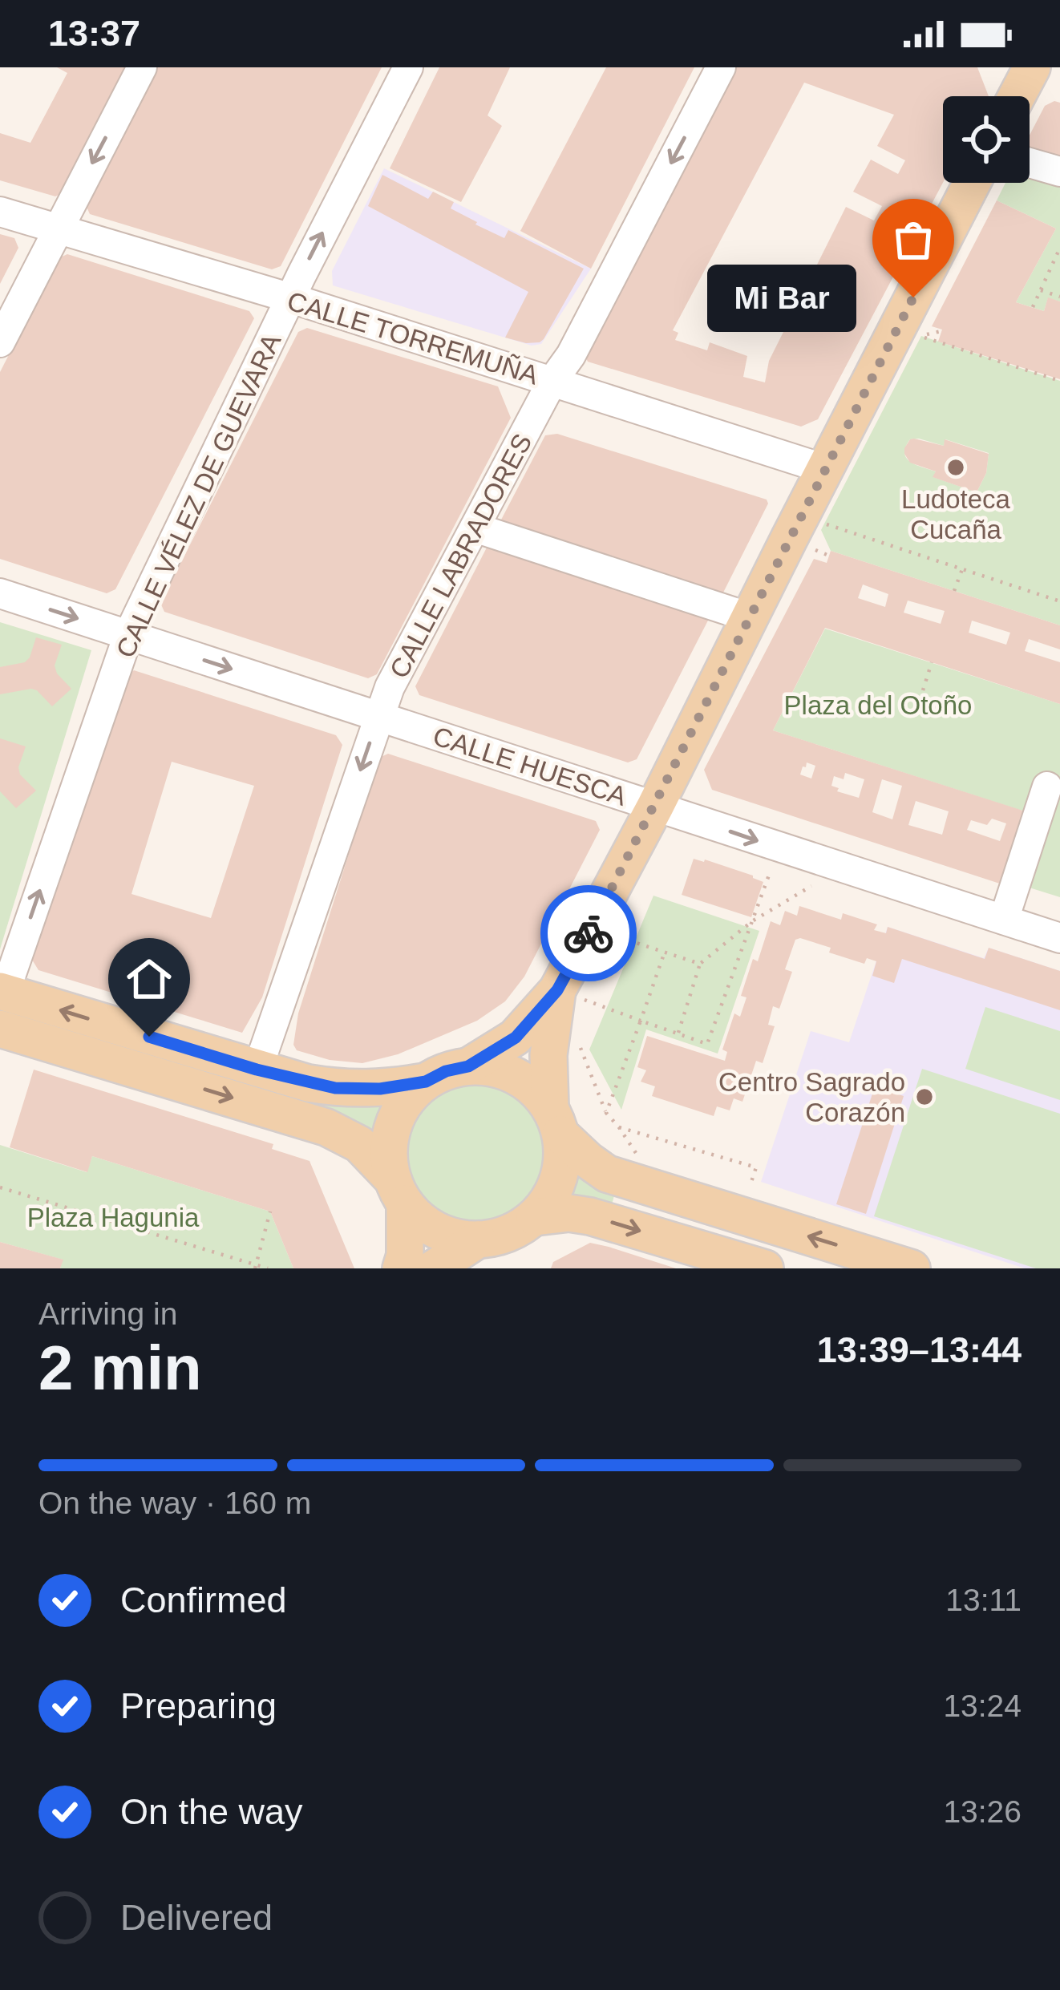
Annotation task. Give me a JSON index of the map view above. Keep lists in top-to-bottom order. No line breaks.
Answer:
{"streets":{"street":["CALLE TORREMUÑA","CALLE VÉLEZ DE GUEVARA","CALLE LABRADORES","CALLE HUESCA"]},"crossings":[["CALLE TORREMUÑA","CALLE VÉLEZ DE GUEVARA"],["CALLE TORREMUÑA","CALLE LABRADORES"],["CALLE VÉLEZ DE GUEVARA","CALLE HUESCA"],["CALLE LABRADORES","CALLE HUESCA"]],"one_way":["CALLE VÉLEZ DE GUEVARA","CALLE LABRADORES","CALLE HUESCA"],"parks":["Plaza del Otoño","Plaza Hagunia"],"places":["Mi Bar","Ludoteca Cucaña","Centro Sagrado Corazón"],"page":{"status":"13:37","bubble":"Mi Bar","heading":["2 min","Arriving in","13:39–13:44"],"bar":"On the way · 160 m","list":[["Confirmed","13:11"],["Preparing","13:24"],["On the way","13:26"],"Delivered"]}}
